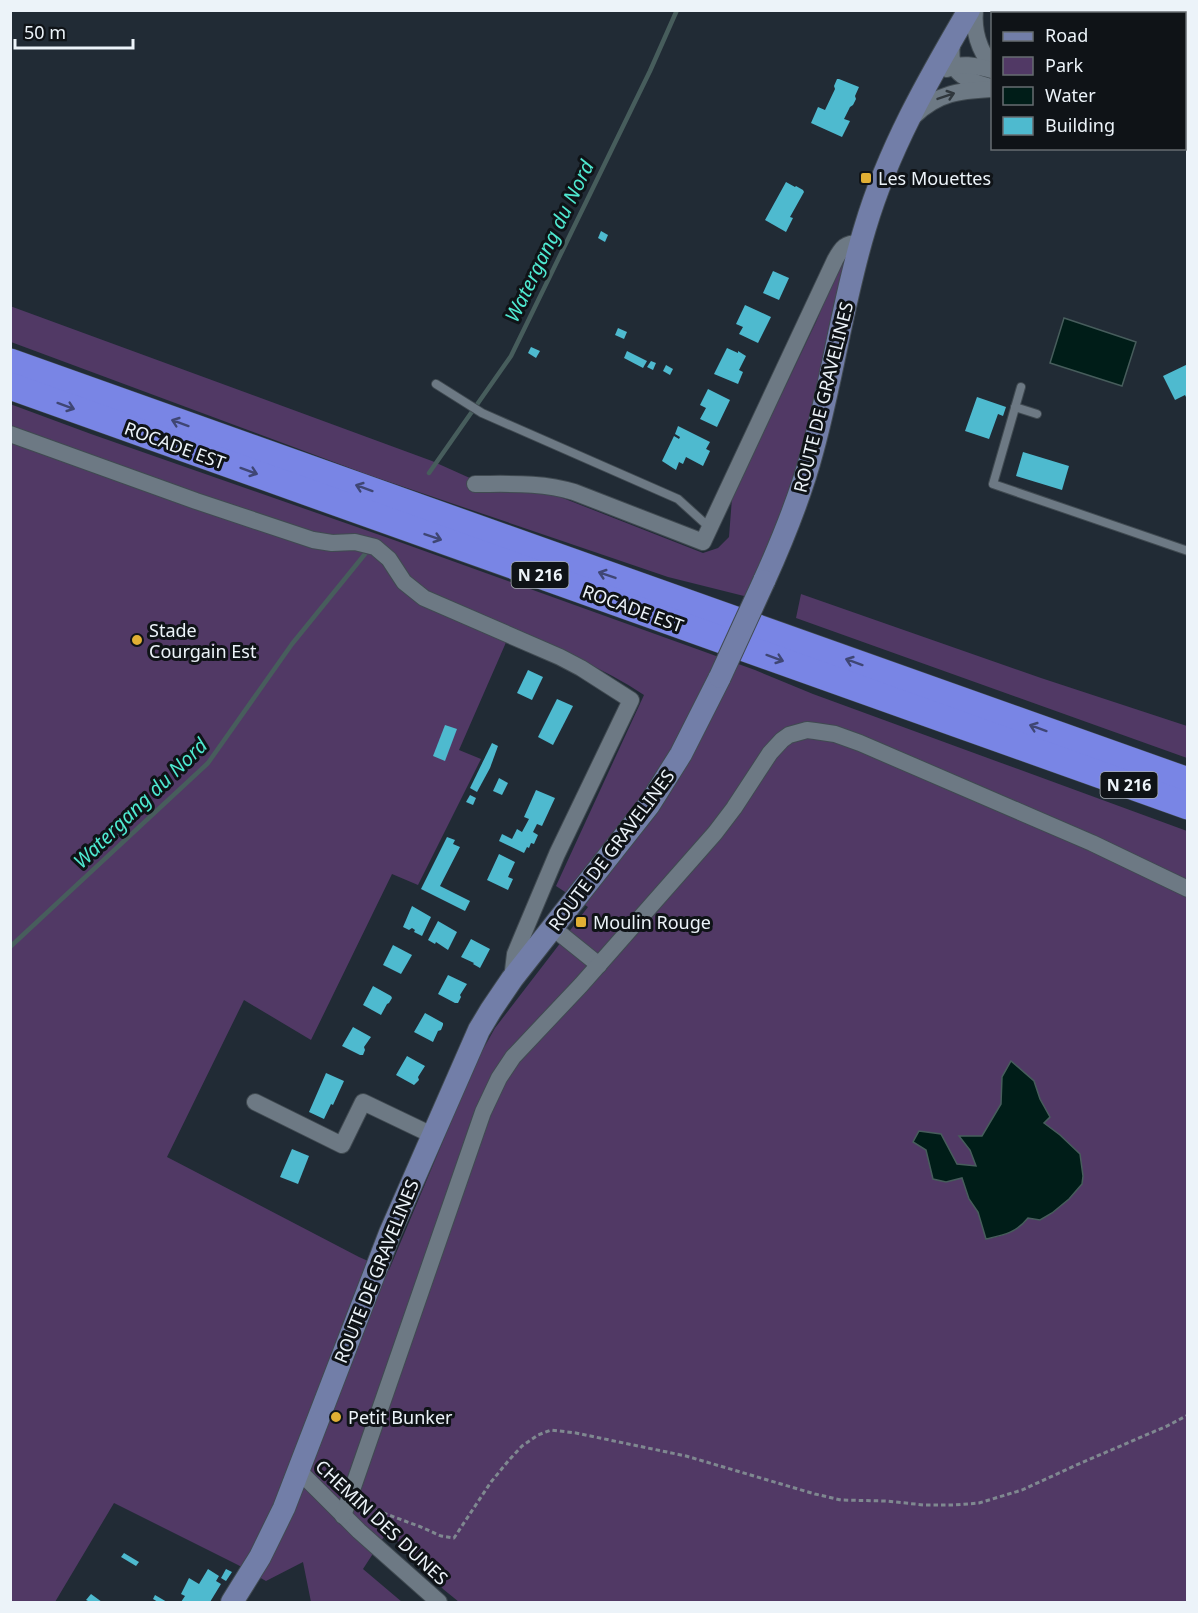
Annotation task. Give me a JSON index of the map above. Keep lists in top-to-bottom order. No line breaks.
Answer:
{"streets":{"highway":["ROCADE EST","N 216"],"main road":["ROUTE DE GRAVELINES"],"street":["CHEMIN DES DUNES"]},"crossings":[["ROUTE DE GRAVELINES","CHEMIN DES DUNES"]],"water":["Watergang du Nord"],"places":{"transit":["Les Mouettes","Moulin Rouge"],"other":["Stade Courgain Est","Petit Bunker"]},"legend":["Road","Park","Water","Building"],"scale_bar":"50 m"}
